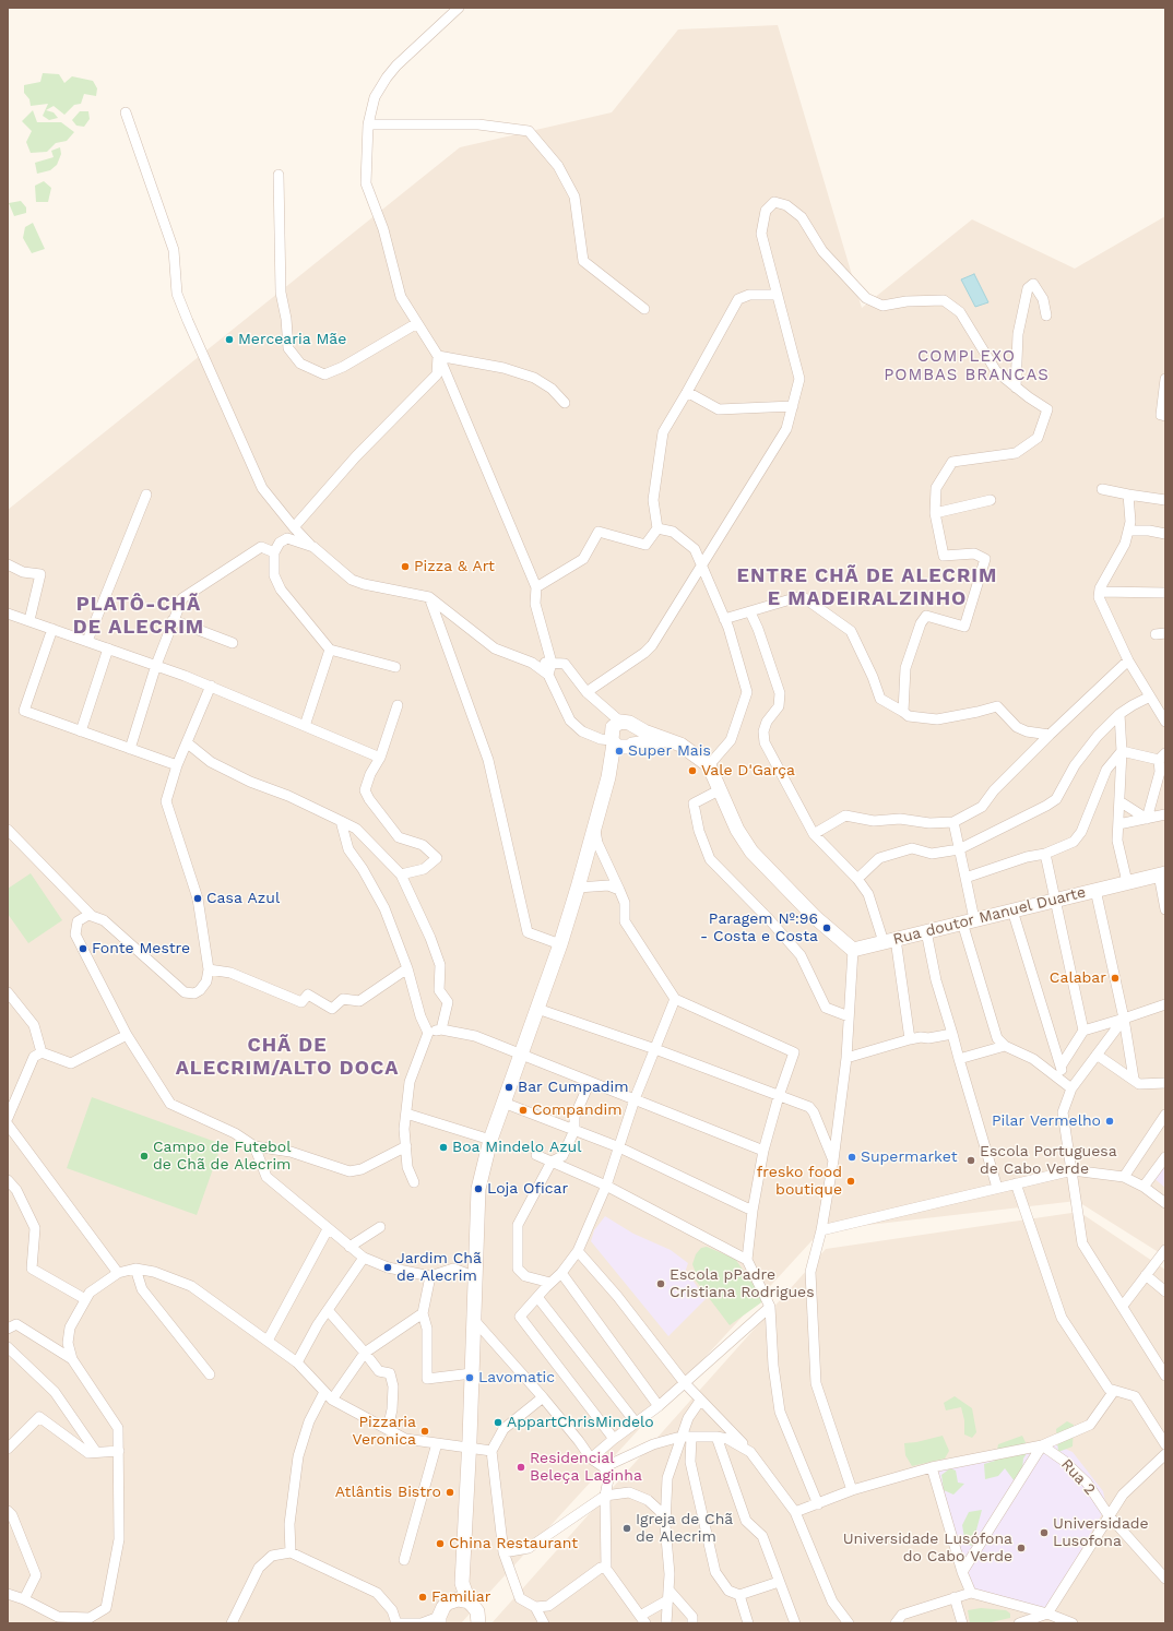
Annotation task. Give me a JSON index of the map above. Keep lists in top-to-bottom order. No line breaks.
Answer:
{"streets":{"street":["Rua doutor Manuel Duarte","Rua 2"]},"districts":["COMPLEXO POMBAS BRANCAS","ENTRE CHÃ DE ALECRIM E MADEIRALZINHO","PLATÔ-CHÃ DE ALECRIM","CHÃ DE ALECRIM/ALTO DOCA"],"places":["Mercearia Mãe","Pizza & Art","Super Mais","Vale D'Garça","Casa Azul","Paragem Nº:96 - Costa e Costa","Fonte Mestre","Calabar","Bar Cumpadim","Compandim","Pilar Vermelho","Boa Mindelo Azul","Campo de Futebol de Chã de Alecrim","Supermarket","Escola Portuguesa de Cabo Verde","fresko food boutique","Loja Oficar","Jardim Chã de Alecrim","Escola pPadre Cristiana Rodrigues","Lavomatic","AppartChrisMindelo","Pizzaria Veronica","Residencial Beleça Laginha","Atlântis Bistro","Igreja de Chã de Alecrim","Universidade Lusofona","China Restaurant","Universidade Lusófona do Cabo Verde","Familiar"]}
